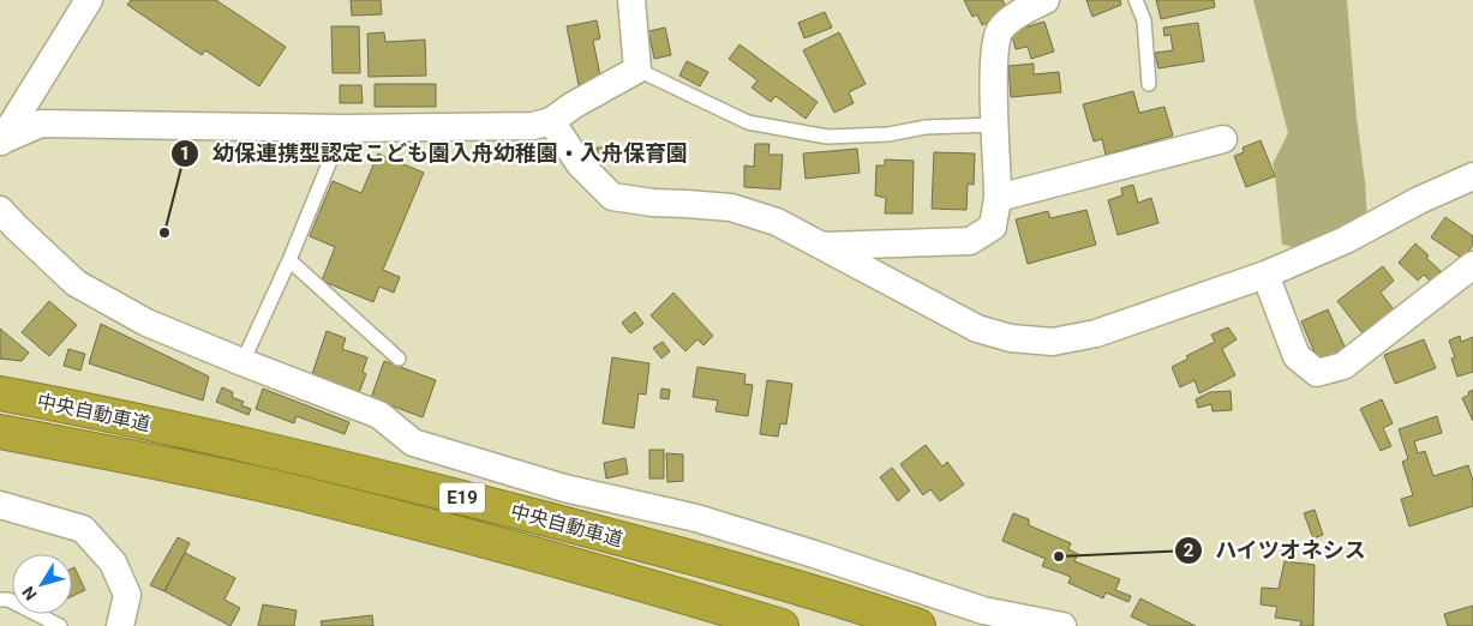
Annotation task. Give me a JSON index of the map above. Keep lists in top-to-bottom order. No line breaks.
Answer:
{"streets":{"highway":["中央自動車道","E19"]},"places":["幼保連携型認定こども園入舟幼稚園・入舟保育園","ハイツオネシス"],"north":"bottom left"}
